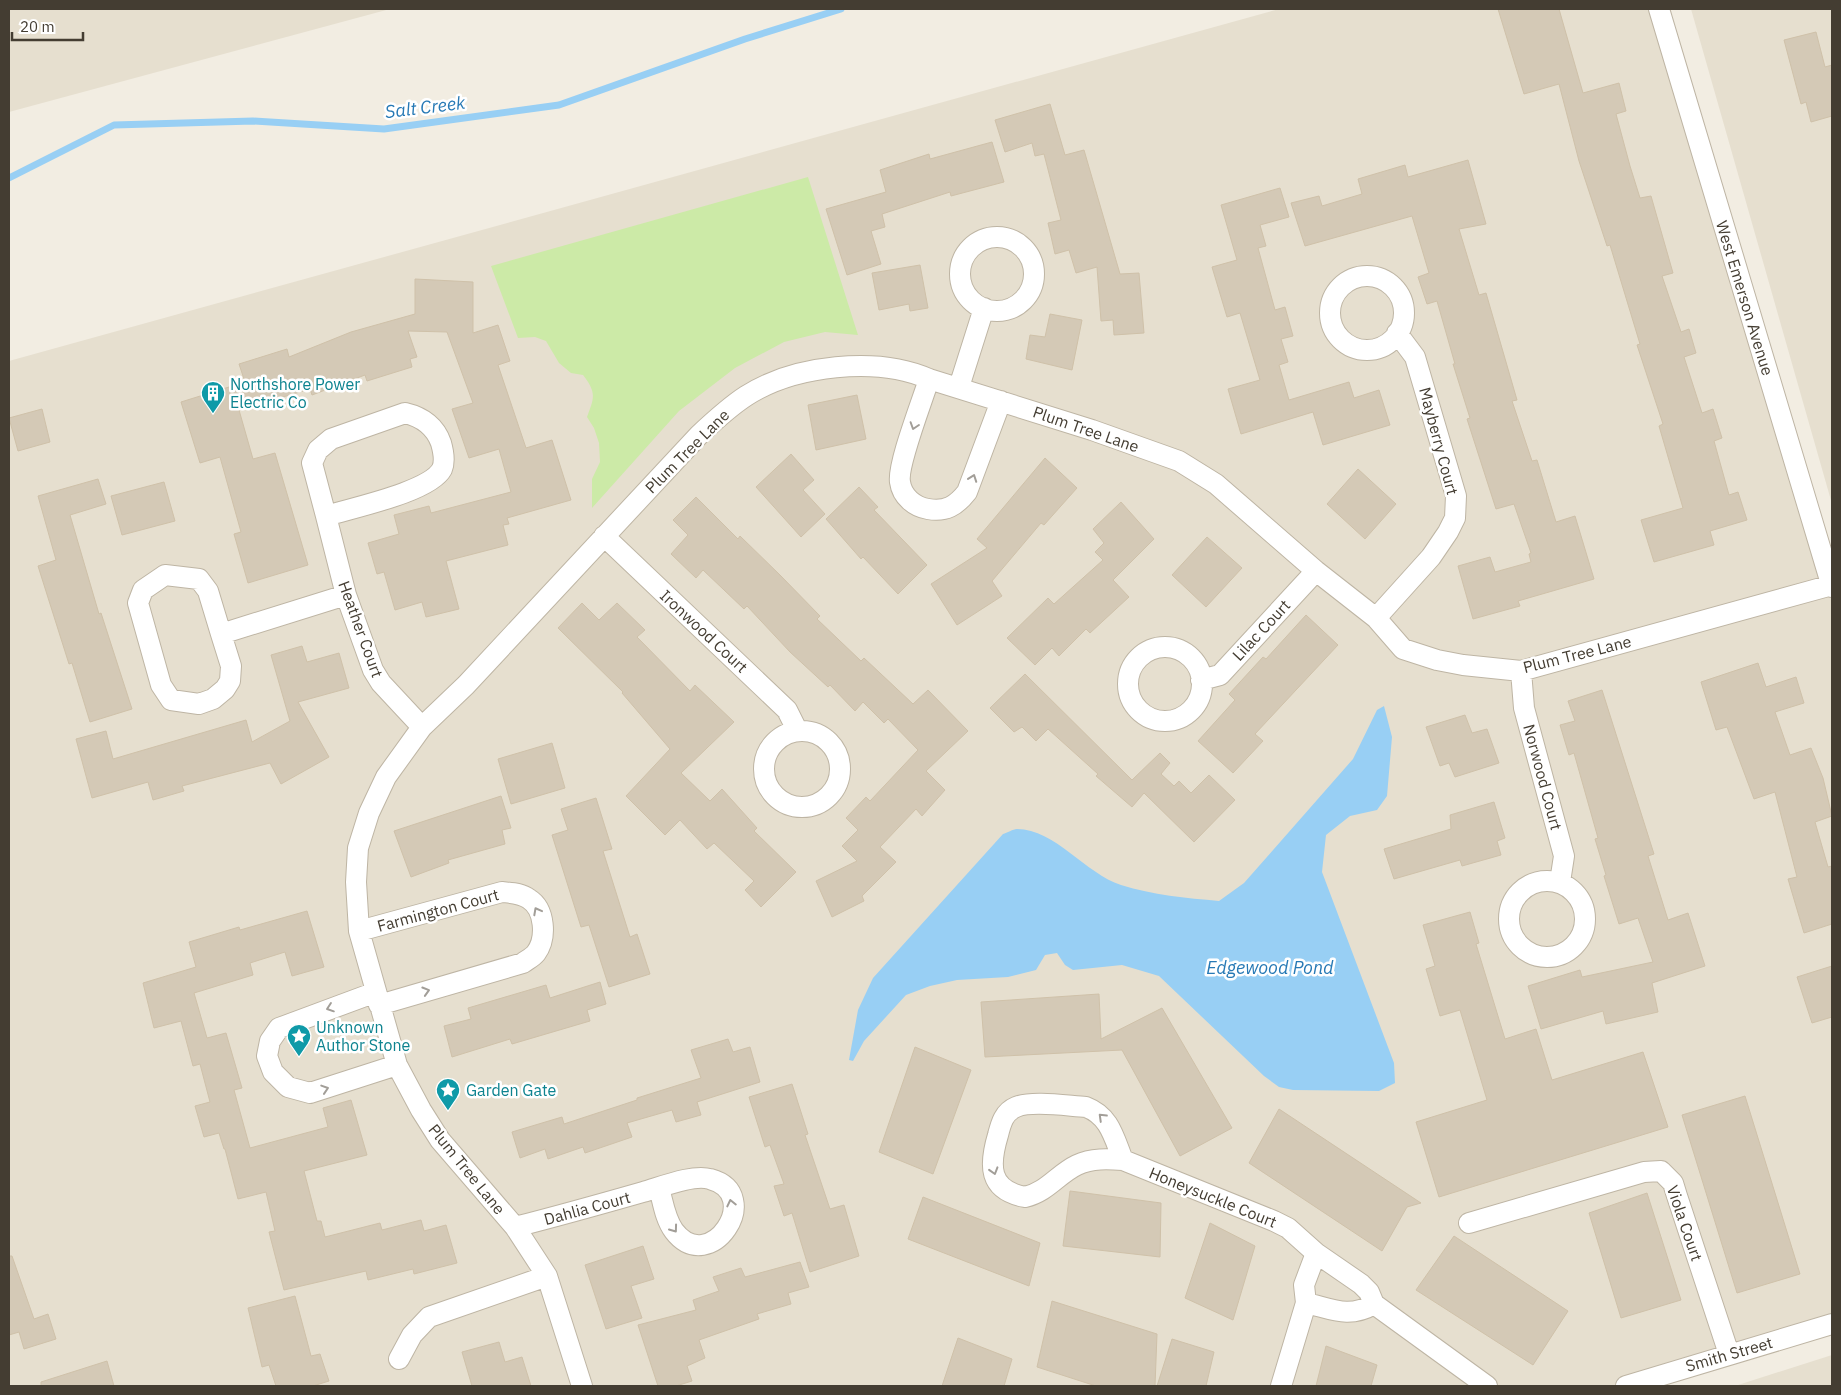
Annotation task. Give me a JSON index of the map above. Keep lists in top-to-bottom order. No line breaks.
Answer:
{"streets":{"street":["West Emerson Avenue","Plum Tree Lane","Mayberry Court","Heather Court","Lilac Court","Ironwood Court","Norwood Court","Farmington Court","Honeysuckle Court","Dahlia Court","Viola Court","Smith Street"]},"crossings":[["West Emerson Avenue","Plum Tree Lane"],["Plum Tree Lane","Mayberry Court"],["Plum Tree Lane","Heather Court"],["Plum Tree Lane","Lilac Court"],["Plum Tree Lane","Ironwood Court"],["Plum Tree Lane","Norwood Court"],["Plum Tree Lane","Farmington Court"],["Plum Tree Lane","Dahlia Court"],["Viola Court","Smith Street"]],"water":["Salt Creek","Edgewood Pond"],"places":{"building":["Northshore Power Electric Co"],"place":["Unknown Author Stone","Garden Gate"]},"scale_bar":"20 m"}
